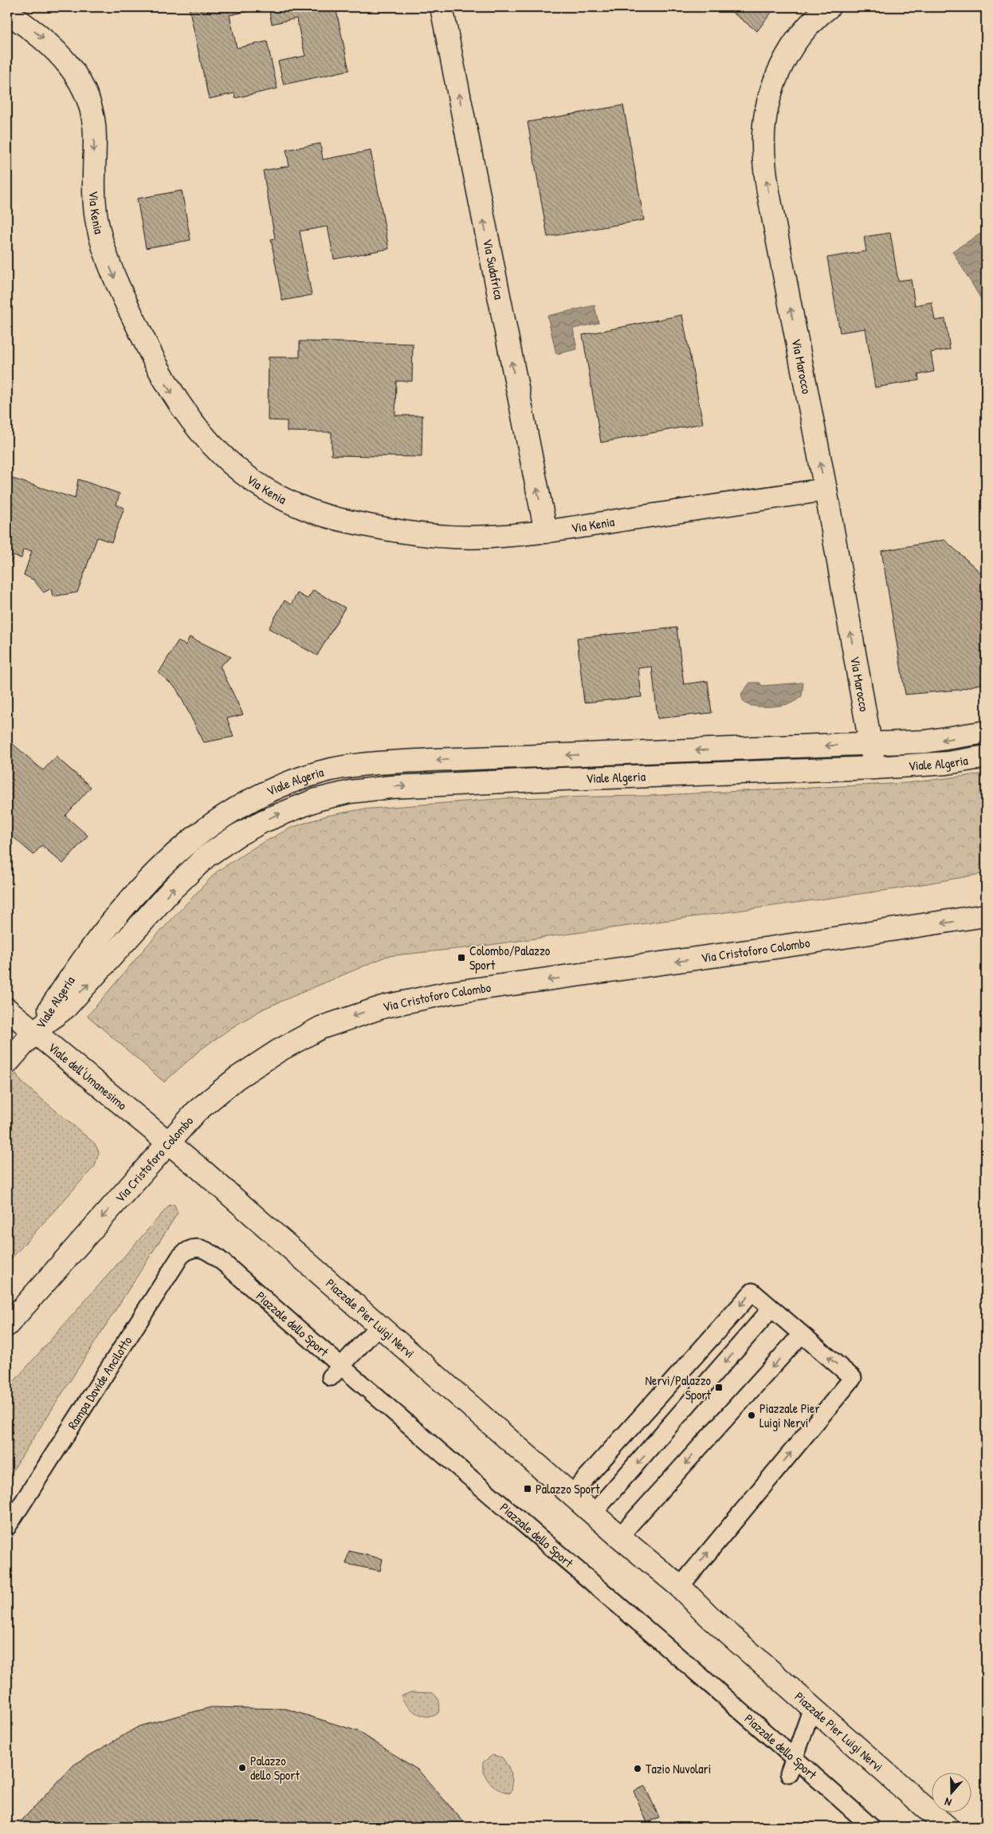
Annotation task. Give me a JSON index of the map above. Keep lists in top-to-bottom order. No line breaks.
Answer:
{"streets":{"street":["Via Kenia","Via Sudafrica","Via Marocco","Viale Algeria","Via Cristoforo Colombo","Viale dell'Umanesimo","Piazzale Pier Luigi Nervi"],"lane":["Piazzale dello Sport","Rampa Davide Ancilotto"]},"crossings":[["Via Kenia","Via Sudafrica"],["Via Kenia","Via Marocco"],["Via Marocco","Viale Algeria"],["Viale Algeria","Viale dell'Umanesimo"],["Via Cristoforo Colombo","Viale dell'Umanesimo"],["Via Cristoforo Colombo","Piazzale Pier Luigi Nervi"],["Viale dell'Umanesimo","Piazzale Pier Luigi Nervi"],["Piazzale dello Sport","Rampa Davide Ancilotto"]],"one_way":["Via Kenia","Via Sudafrica","Via Marocco","Via Cristoforo Colombo"],"places":{"transit":["Colombo/Palazzo Sport","Nervi/Palazzo Sport","Palazzo Sport"],"other":["Piazzale Pier Luigi Nervi","Palazzo dello Sport","Tazio Nuvolari"]},"north":"bottom"}
